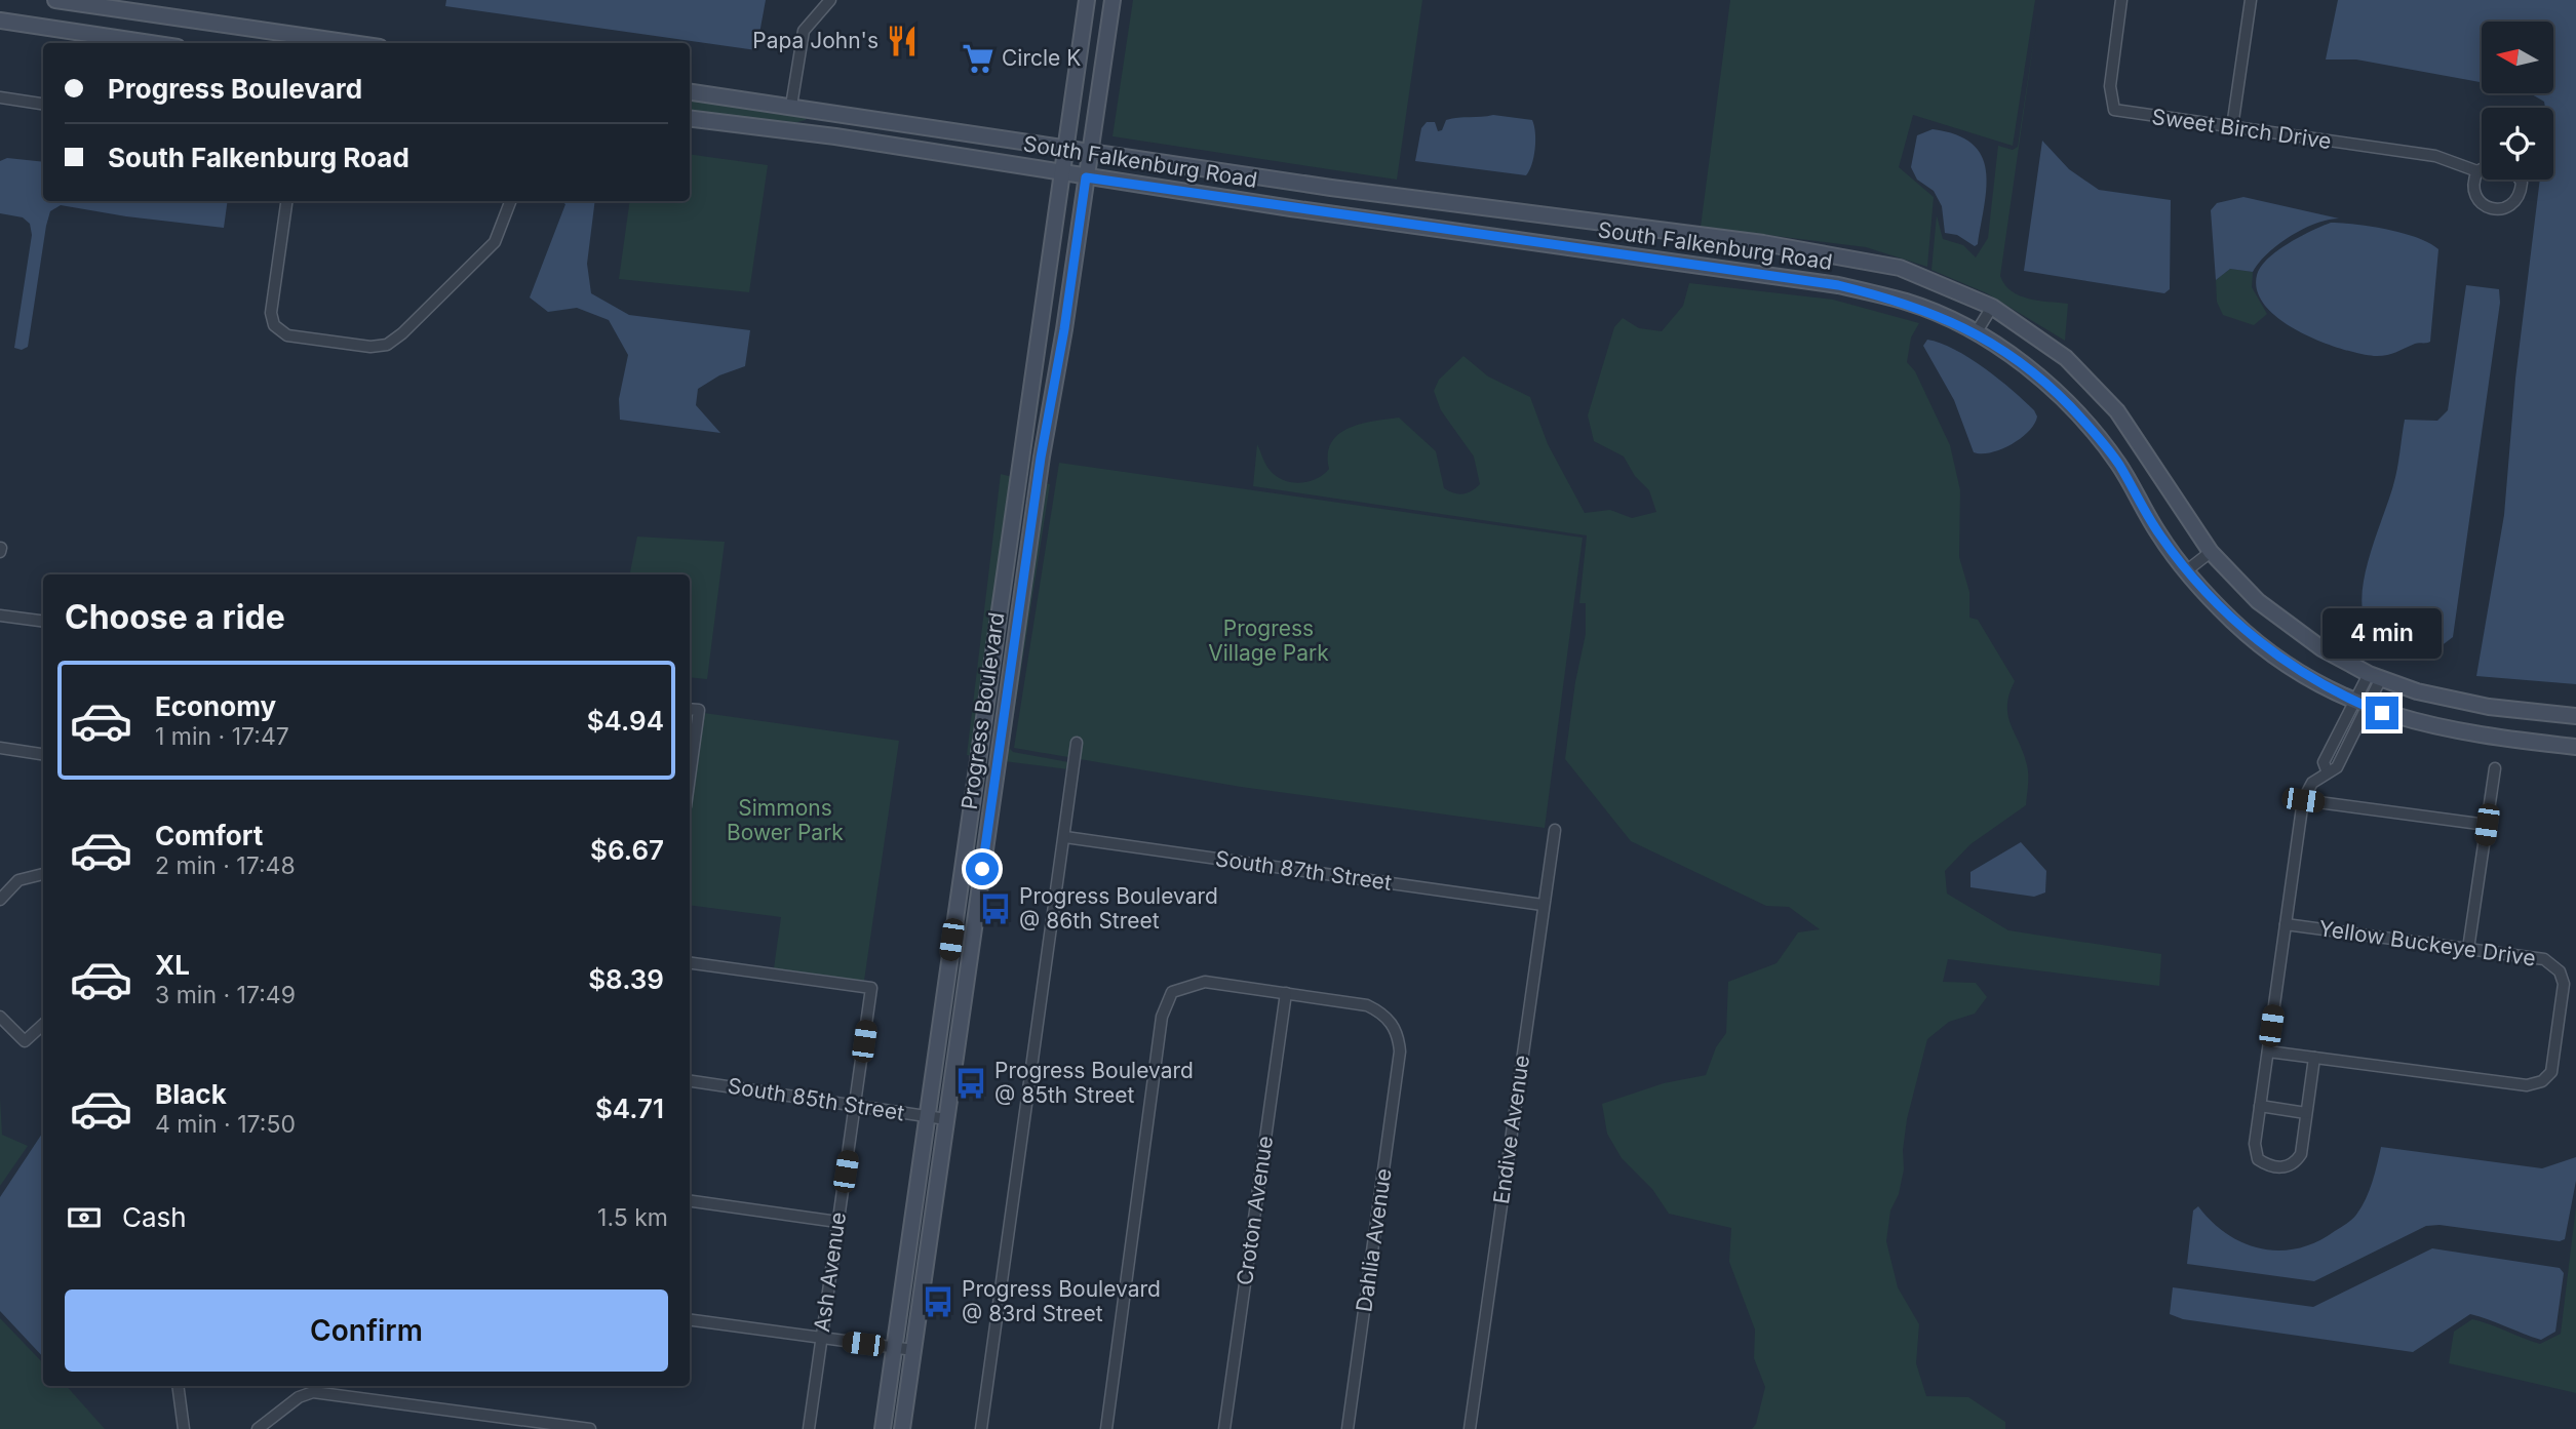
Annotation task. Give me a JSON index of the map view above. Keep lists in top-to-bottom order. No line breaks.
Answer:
{"streets":{"street":["Sweet Birch Drive","South Falkenburg Road","Progress Boulevard","South 87th Street","Yellow Buckeye Drive","South 85th Street","Endive Avenue","Croton Avenue","Dahlia Avenue","Ash Avenue"]},"crossings":[["South Falkenburg Road","Progress Boulevard"],["Progress Boulevard","South 85th Street"],["South 87th Street","Endive Avenue"],["South 85th Street","Ash Avenue"],["Croton Avenue","Dahlia Avenue"]],"parks":["Progress Village Park","Simmons Bower Park"],"places":{"restaurant":["Papa John's"],"supermarket":["Circle K"],"bus stop":["Progress Boulevard @ 86th Street","Progress Boulevard @ 85th Street","Progress Boulevard @ 83rd Street"]},"north":"left","page":{"banner":["Progress Boulevard","South Falkenburg Road"],"heading":"Choose a ride","bubble":"4 min","list":[{"name":"Economy","note":"1 min · 17:47","value":"$4.94"},{"name":"Comfort","note":"2 min · 17:48","value":"$6.67"},{"name":"XL","note":"3 min · 17:49","value":"$8.39"},{"name":"Black","note":"4 min · 17:50","value":"$4.71"}],"pay":["Cash","1.5 km"],"buttons":"Confirm"}}
